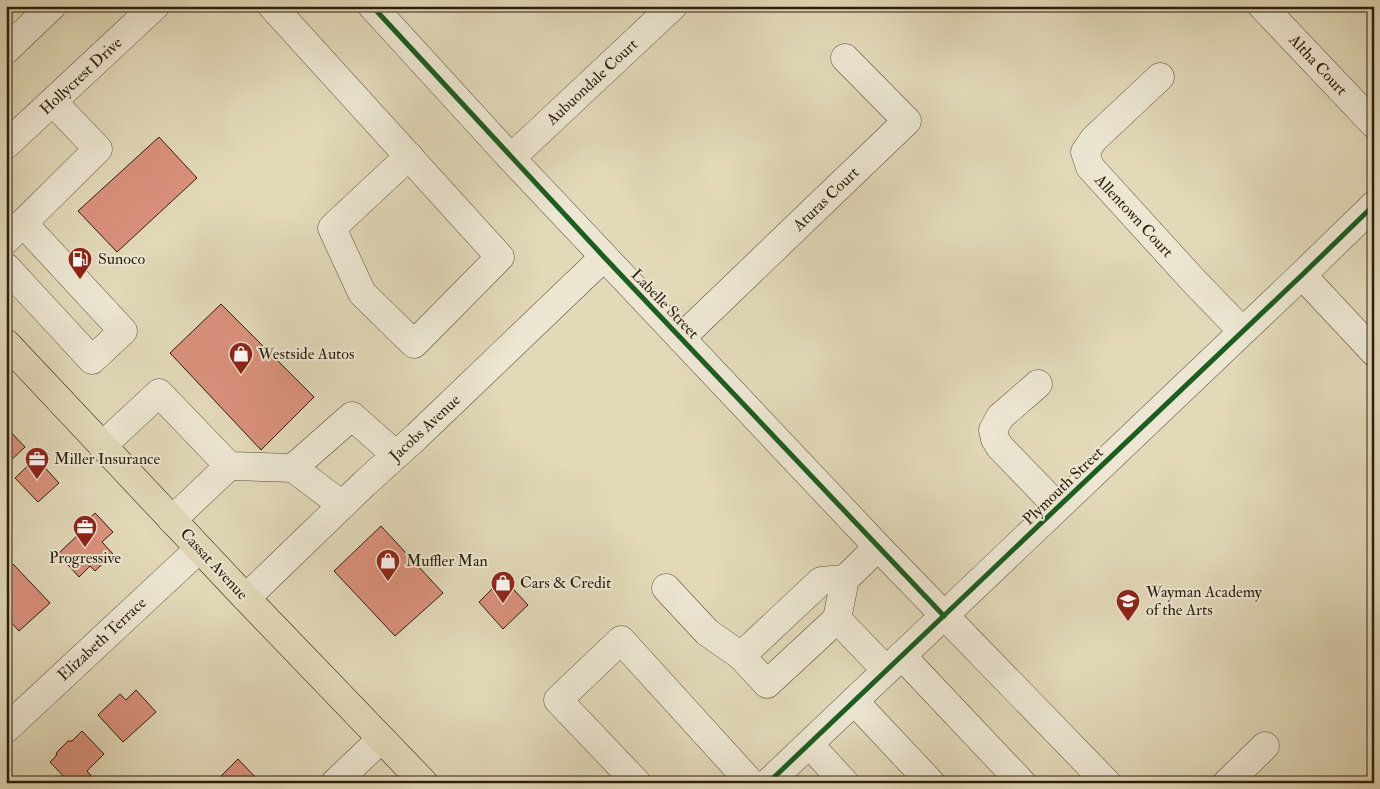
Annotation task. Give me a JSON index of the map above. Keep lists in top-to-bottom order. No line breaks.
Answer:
{"streets":{"main road":["Cassat Avenue"],"street":["Altha Court","Hollycrest Drive","Aubuondale Court","Aturas Court","Allentown Court","Labelle Street","Jacobs Avenue","Plymouth Street","Elizabeth Terrace"]},"crossings":[["Aubuondale Court","Labelle Street"],["Aturas Court","Labelle Street"],["Allentown Court","Plymouth Street"],["Labelle Street","Jacobs Avenue"],["Labelle Street","Plymouth Street"],["Jacobs Avenue","Cassat Avenue"],["Cassat Avenue","Elizabeth Terrace"]],"places":{"fuel station":["Sunoco"],"shop":["Westside Autos","Muffler Man","Cars & Credit"],"office":["Miller Insurance","Progressive"],"school or university":["Wayman Academy of the Arts"]}}
